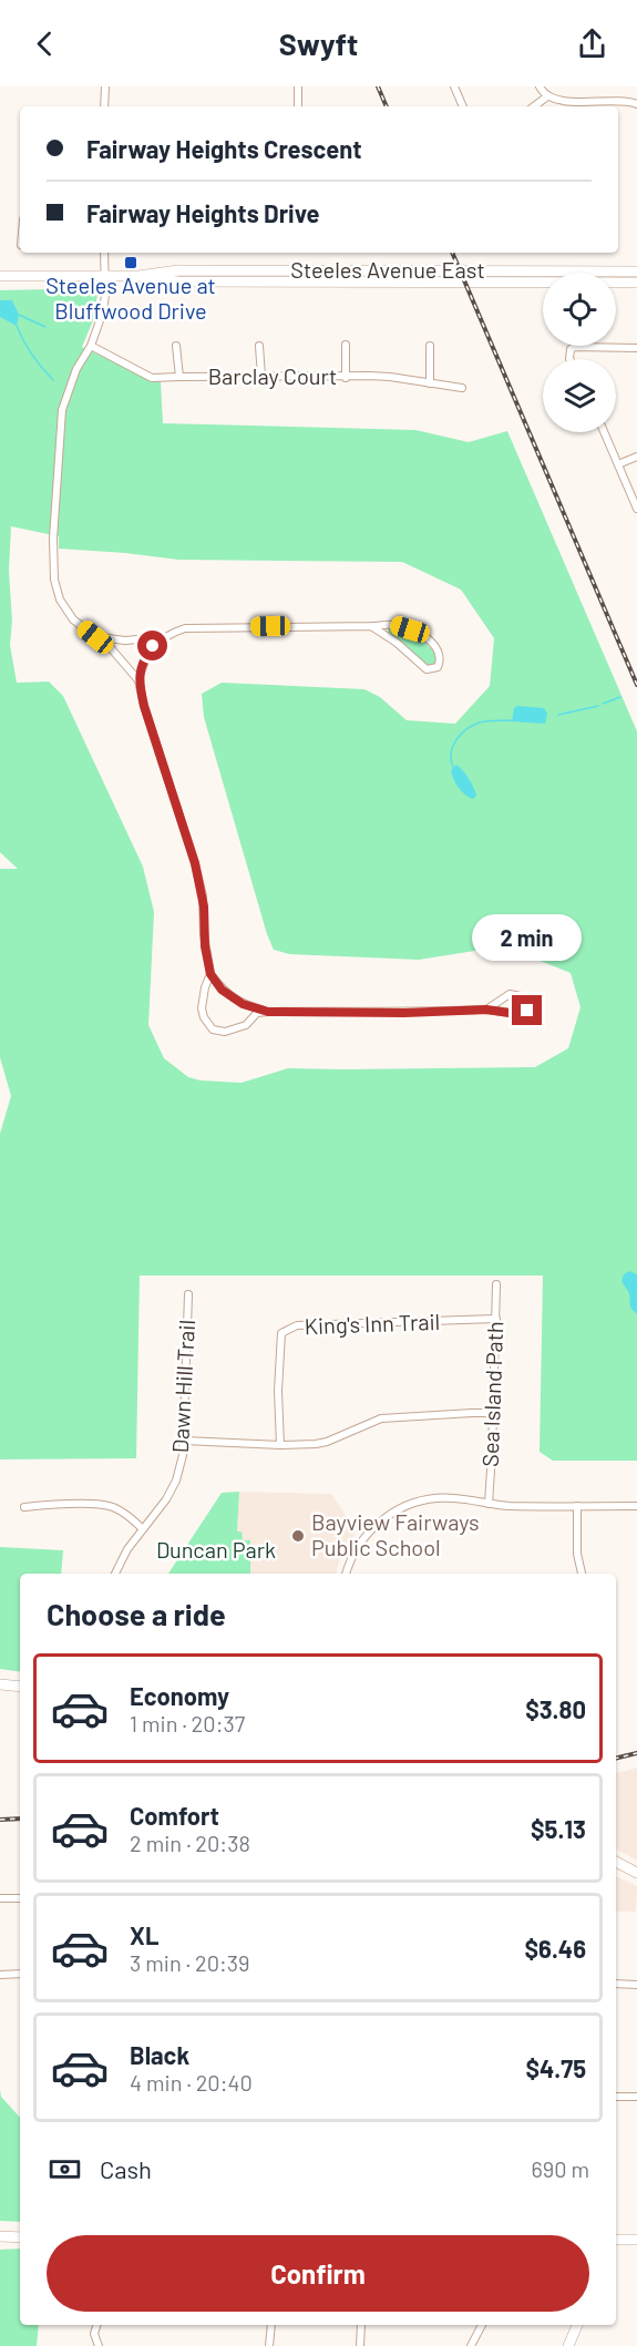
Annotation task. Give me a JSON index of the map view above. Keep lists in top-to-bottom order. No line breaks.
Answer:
{"streets":{"main road":["Steeles Avenue East"],"street":["Barclay Court","King's Inn Trail","Dawn Hill Trail","Sea Island Path"]},"crossings":[["King's Inn Trail","Sea Island Path"]],"parks":["Duncan Park"],"places":{"transit":["Steeles Avenue at Bluffwood Drive"],"other":["Bayview Fairways Public School"]},"page":{"header":"Swyft","banner":["Fairway Heights Crescent","Fairway Heights Drive"],"bubble":"2 min","heading":"Choose a ride","list":[{"name":"Economy","note":"1 min · 20:37","value":"$3.80"},{"name":"Comfort","note":"2 min · 20:38","value":"$5.13"},{"name":"XL","note":"3 min · 20:39","value":"$6.46"},{"name":"Black","note":"4 min · 20:40","value":"$4.75"}],"pay":["Cash","690 m"],"buttons":"Confirm"}}
